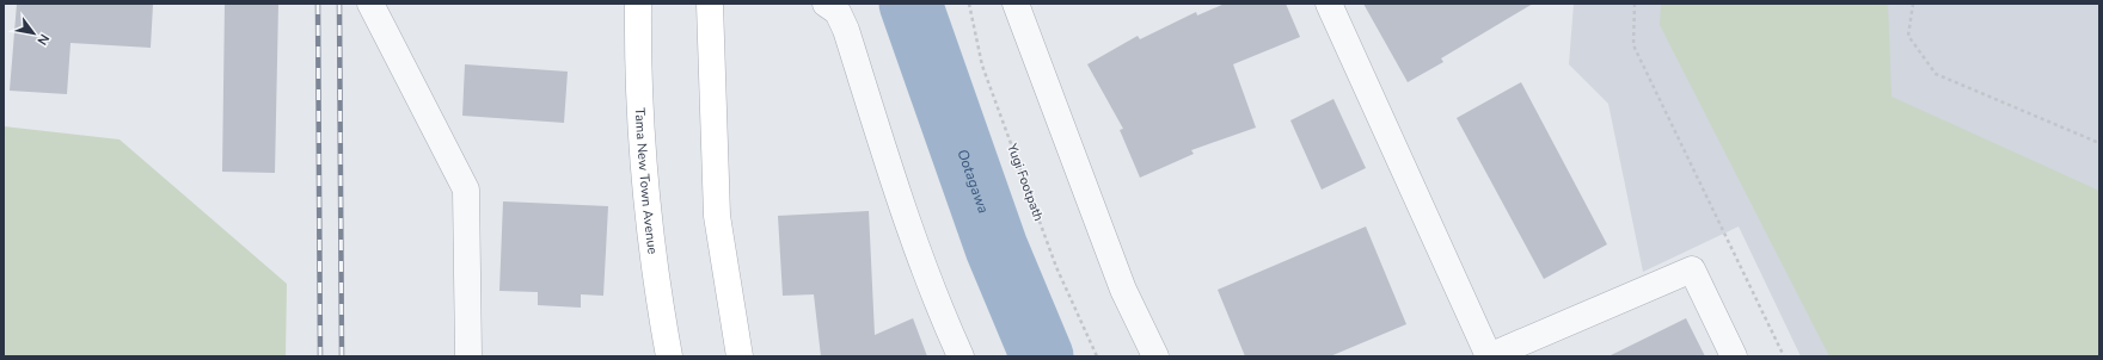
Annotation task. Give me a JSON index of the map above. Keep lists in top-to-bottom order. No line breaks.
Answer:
{"streets":{"main road":["Tama New Town Avenue"],"path":["Yugi Footpath"]},"water":["Ootagawa"],"north":"bottom right"}
